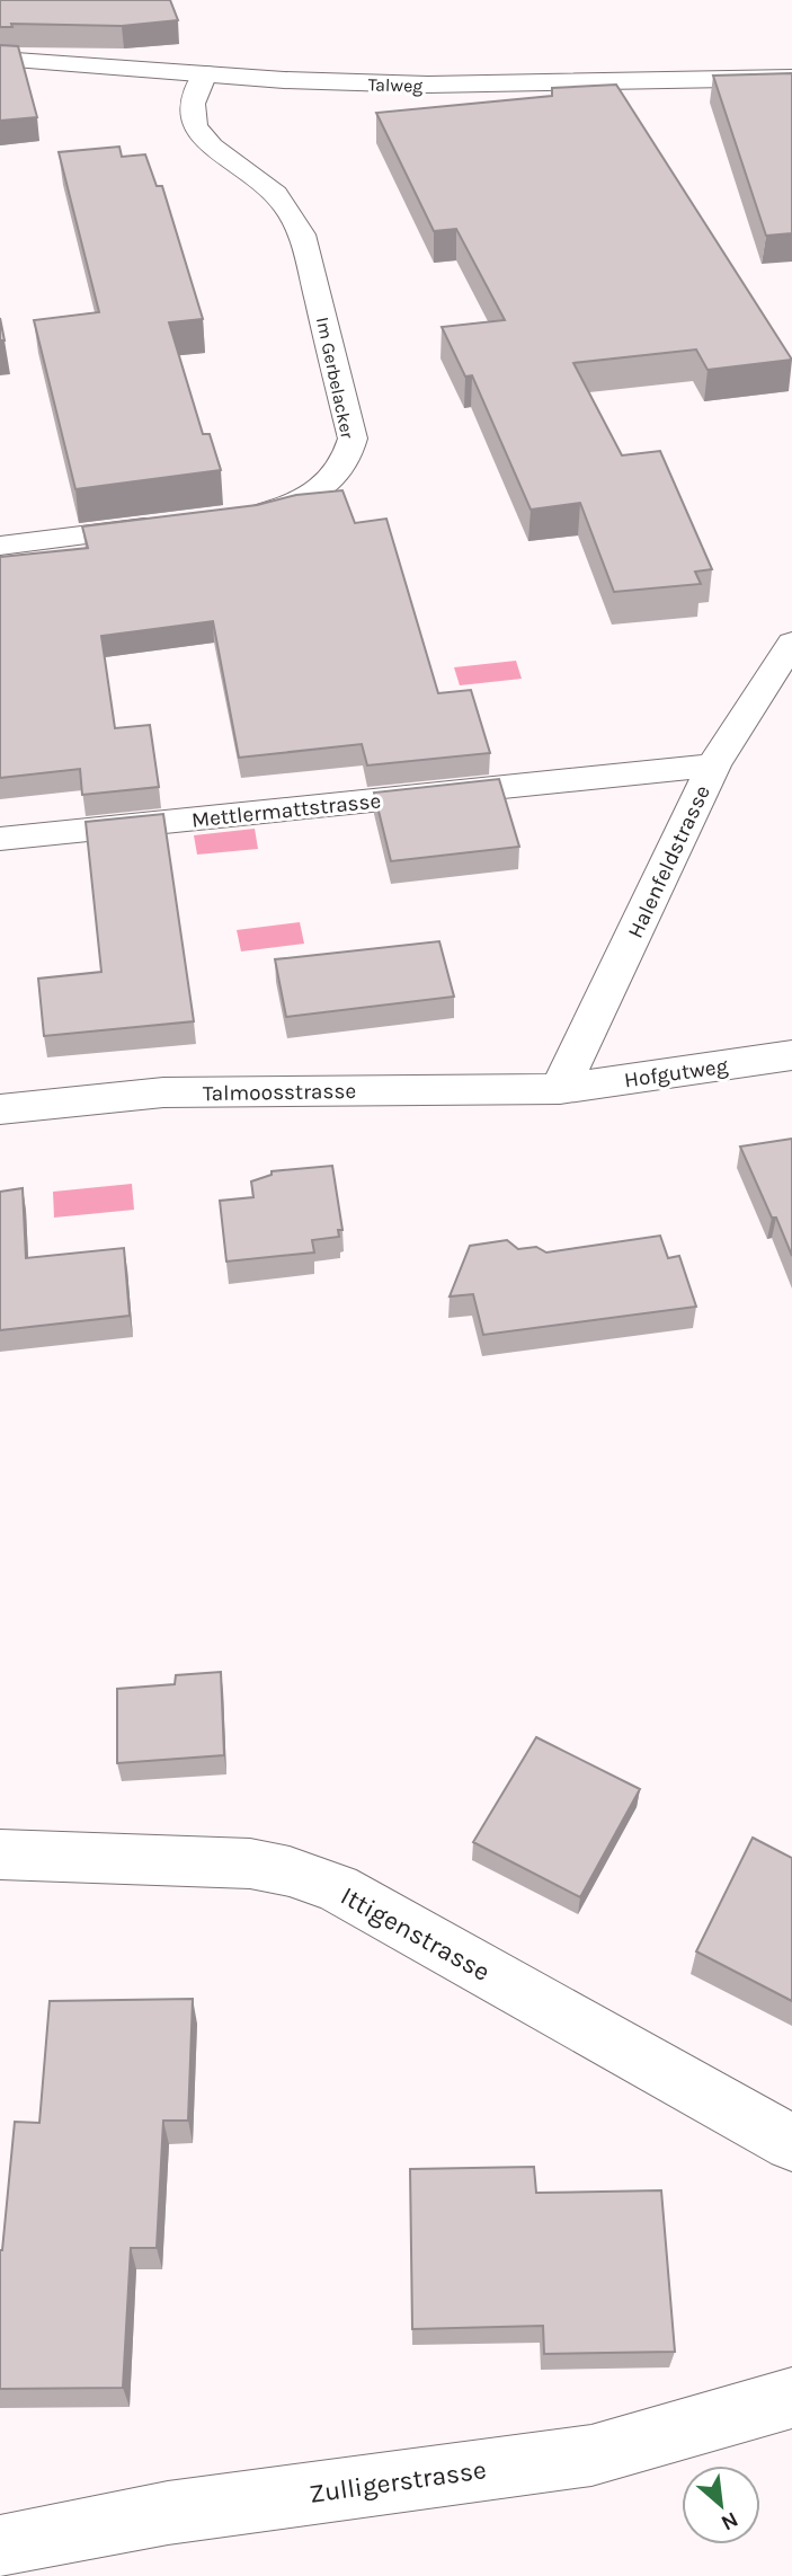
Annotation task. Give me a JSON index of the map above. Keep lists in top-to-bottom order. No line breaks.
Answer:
{"streets":{"street":["Talweg","Im Gerbelacker","Mettlermattstrasse","Halenfeldstrasse","Hofgutweg","Talmoosstrasse","Ittigenstrasse","Zulligerstrasse"]},"crossings":[["Talweg","Im Gerbelacker"],["Mettlermattstrasse","Halenfeldstrasse"],["Halenfeldstrasse","Hofgutweg"],["Halenfeldstrasse","Talmoosstrasse"],["Hofgutweg","Talmoosstrasse"]],"north":"bottom right"}
